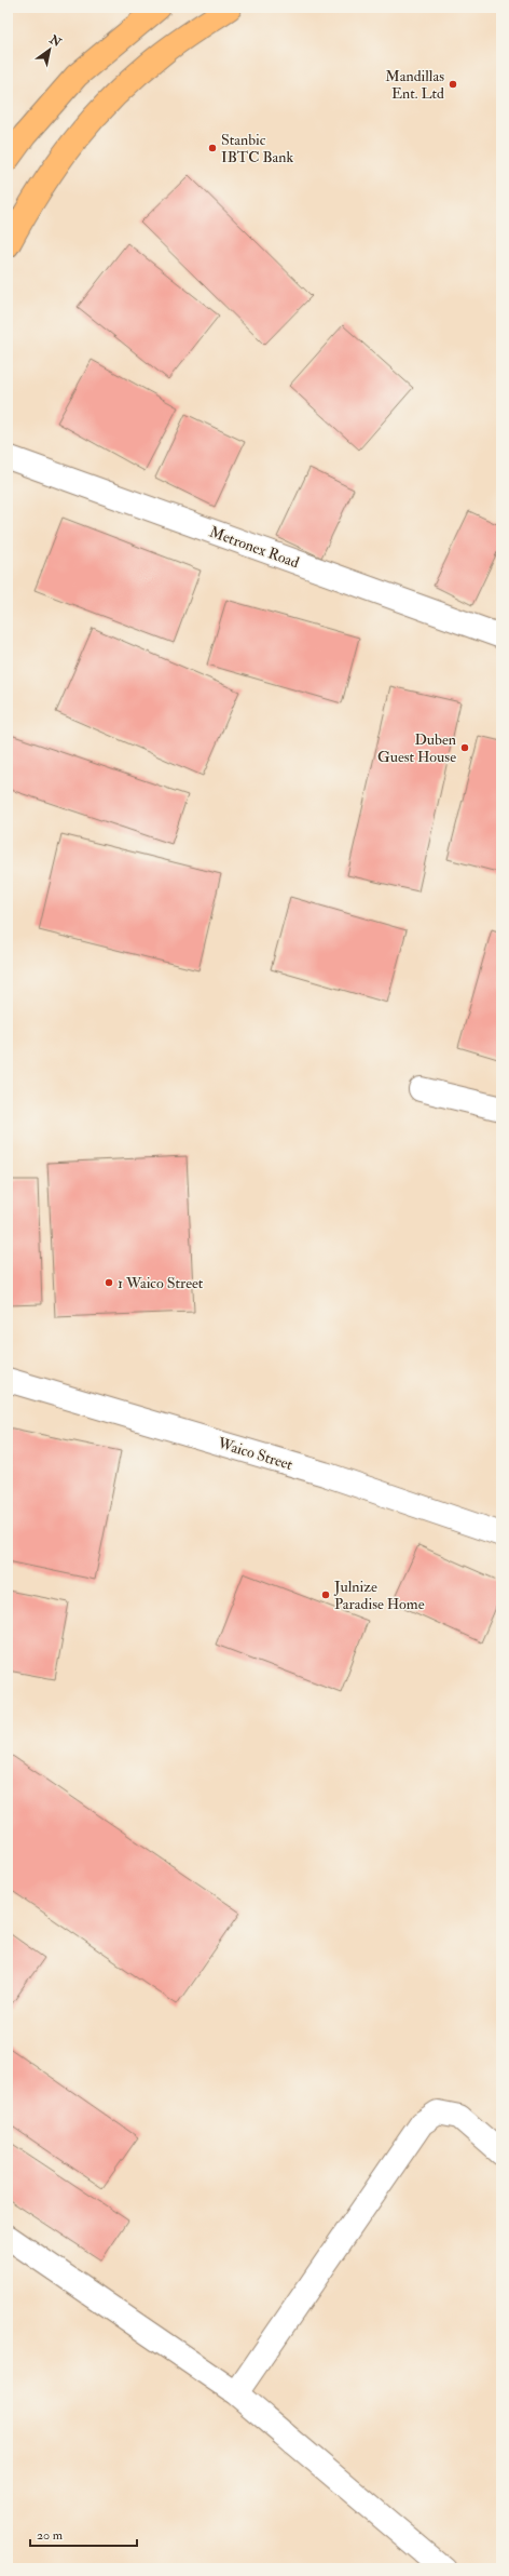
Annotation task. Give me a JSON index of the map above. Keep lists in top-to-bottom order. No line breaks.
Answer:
{"streets":{"street":["Metronex Road","Waico Street"]},"places":["Mandillas Ent. Ltd","Stanbic IBTC Bank","Duben Guest House","1 Waico Street","Julnize Paradise Home"],"scale_bar":"20 m","north":"top right"}
